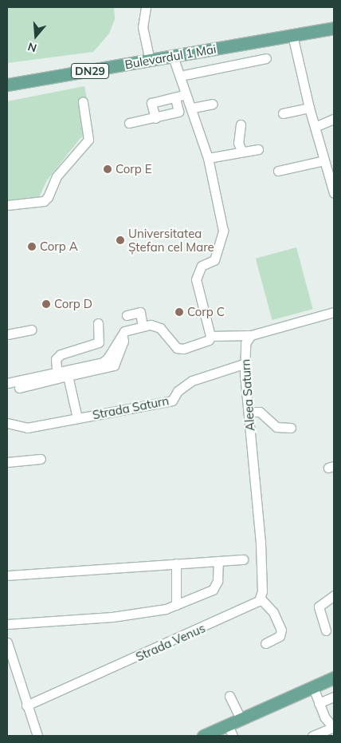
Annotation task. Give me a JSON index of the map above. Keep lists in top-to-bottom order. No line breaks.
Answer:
{"streets":{"main road":["Bulevardul 1 Mai","DN29"],"street":["Aleea Saturn","Strada Saturn","Strada Venus"]},"crossings":[["Aleea Saturn","Strada Saturn"],["Aleea Saturn","Strada Venus"]],"places":["Corp E","Universitatea Ștefan cel Mare","Corp A","Corp D","Corp C"],"north":"bottom"}
